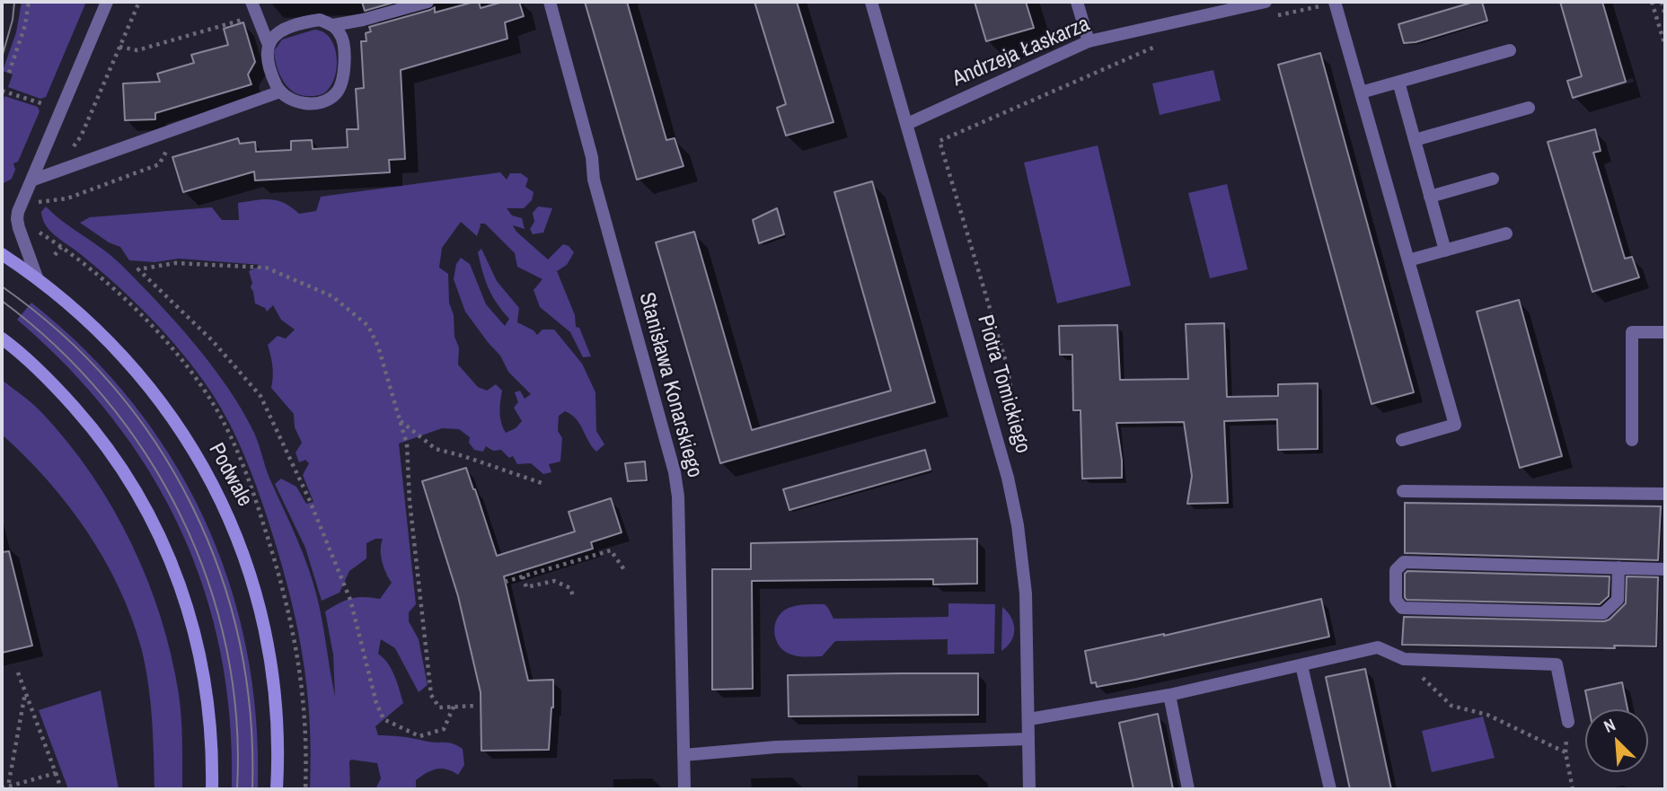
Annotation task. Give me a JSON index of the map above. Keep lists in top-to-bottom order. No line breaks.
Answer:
{"streets":{"main road":["Podwale"],"street":["Andrzeja Łaskarza","Piotra Tomickiego","Stanisława Konarskiego"]},"crossings":[["Andrzeja Łaskarza","Piotra Tomickiego"]],"north":"top left"}
